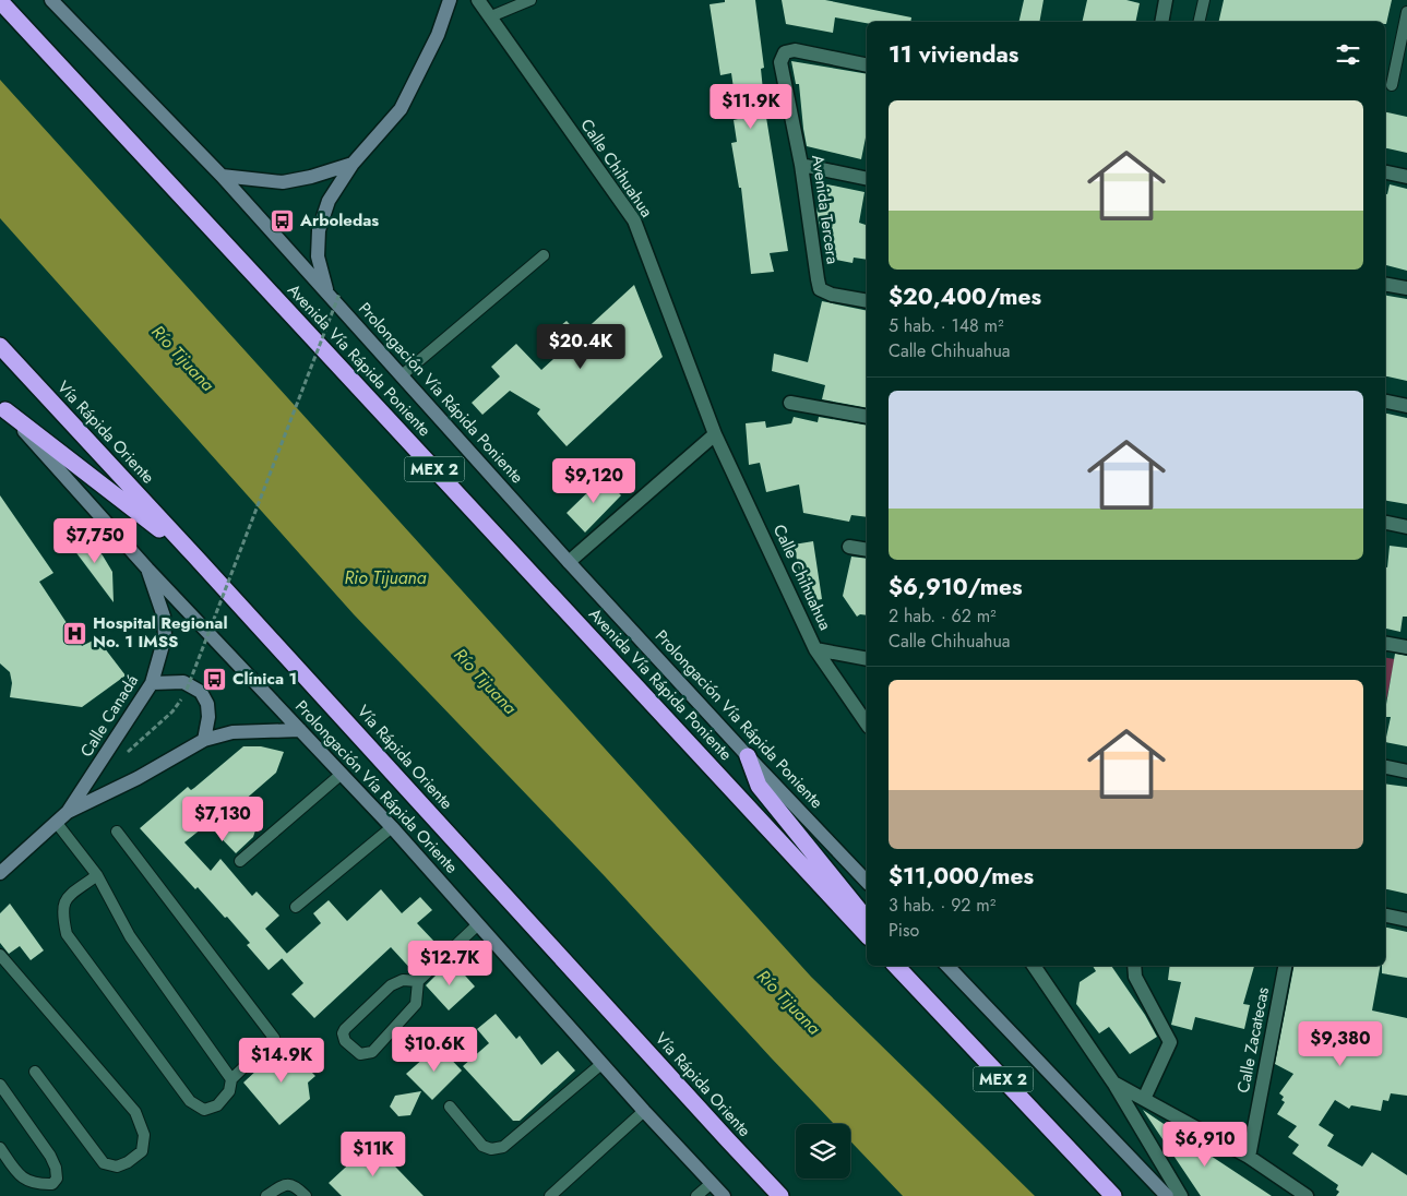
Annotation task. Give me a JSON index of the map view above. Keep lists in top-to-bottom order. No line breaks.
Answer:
{"streets":{"highway":["Avenida Vía Rápida Poniente","Vía Rápida Oriente","MEX 2"],"main road":["Prolongación Vía Rápida Poniente","Calle Canadá","Prolongación Vía Rápida Oriente"],"street":["Calle Chihuahua","Avenida Tercera","Calle Zacatecas"]},"crossings":[["Calle Canadá","Prolongación Vía Rápida Oriente"]],"water":["Río Tijuana","Rio Tijuana"],"places":{"bus stop":["Arboledas","Clínica 1"],"hospital":["Hospital Regional No. 1 IMSS"]},"page":{"heading":"11 viviendas","price":["$11.9K","$20.4K","$9,120","$7,750","$7,130","$12.7K","$9,380","$10.6K","$14.9K","$6,910","$11K"],"list":[{"name":"$20,400/mes","note":"5 hab. · 148 m² · Calle Chihuahua"},{"name":"$6,910/mes","note":"2 hab. · 62 m² · Calle Chihuahua"},{"name":"$11,000/mes","note":"3 hab. · 92 m² · Piso"}]}}
